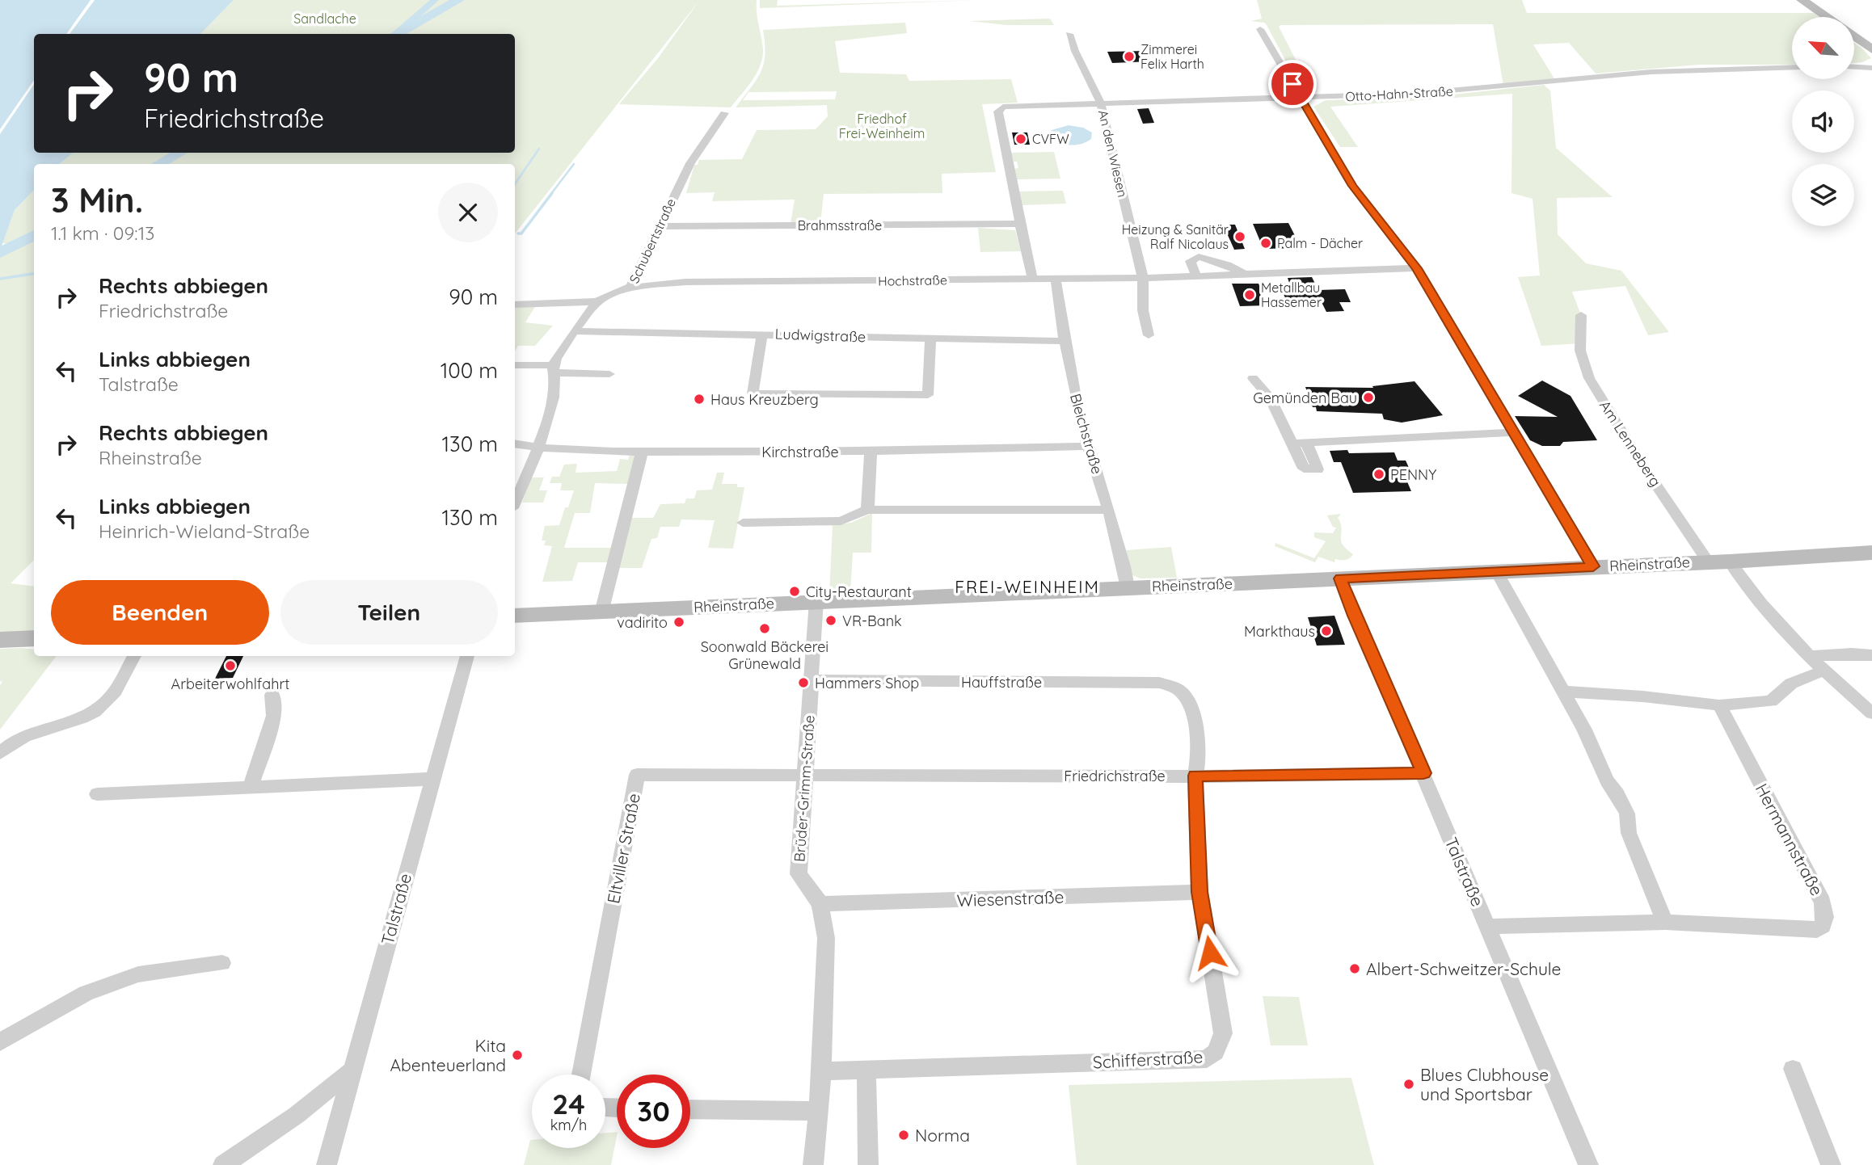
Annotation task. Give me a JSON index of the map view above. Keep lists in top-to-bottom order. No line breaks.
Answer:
{"streets":{"street":["Otto-Hahn-Straße","An den Wiesen","Brahmsstraße","Schubertstraße","Hochstraße","Ludwigstraße","Bleichstraße","Am Lenneberg","Kirchstraße","Rheinstraße","Hauffstraße","Friedrichstraße","Brüder-Grimm-Straße","Hermannstraße","Eltviller Straße","Talstraße","Wiesenstraße","Schifferstraße"]},"crossings":[["Otto-Hahn-Straße","An den Wiesen"],["Otto-Hahn-Straße","Brahmsstraße"],["An den Wiesen","Hochstraße"],["Brahmsstraße","Schubertstraße"],["Schubertstraße","Hochstraße"],["Schubertstraße","Ludwigstraße"],["Schubertstraße","Kirchstraße"],["Hochstraße","Bleichstraße"],["Ludwigstraße","Bleichstraße"],["Bleichstraße","Kirchstraße"],["Bleichstraße","Rheinstraße"],["Am Lenneberg","Rheinstraße"],["Rheinstraße","Brüder-Grimm-Straße"],["Rheinstraße","Talstraße"],["Hauffstraße","Brüder-Grimm-Straße"],["Hauffstraße","Schifferstraße"],["Friedrichstraße","Brüder-Grimm-Straße"],["Friedrichstraße","Eltviller Straße"],["Friedrichstraße","Talstraße"],["Friedrichstraße","Schifferstraße"],["Brüder-Grimm-Straße","Eltviller Straße"],["Brüder-Grimm-Straße","Wiesenstraße"],["Hermannstraße","Talstraße"],["Wiesenstraße","Schifferstraße"]],"districts":["FREI-WEINHEIM"],"parks":["Sandlache","Friedhof Frei-Weinheim"],"places":["Zimmerei Felix Harth","CVFW","Heizung & Sanitär Ralf Nicolaus","Palm - Dächer","Metallbau Hassemer","Gemünden Bau","Haus Kreuzberg","PENNY","City-Restaurant","VR-Bank","vadirito","Soonwald Bäckerei Grünewald","Markthaus","Arbeiterwohlfahrt","Hammers Shop","Albert-Schweitzer-Schule","Kita Abenteuerland","Blues Clubhouse und Sportsbar","Norma"],"north":"top left","page":{"turn":["90 m","Friedrichstraße"],"heading":["3 Min.","1.1 km · 09:13"],"list":[{"name":"Rechts abbiegen","note":"Friedrichstraße","value":"90 m"},{"name":"Links abbiegen","note":"Talstraße","value":"100 m"},{"name":"Rechts abbiegen","note":"Rheinstraße","value":"130 m"},{"name":"Links abbiegen","note":"Heinrich-Wieland-Straße","value":"130 m"}],"buttons":["Beenden","Teilen"],"speed":"24 km/h","limit":"30"}}
